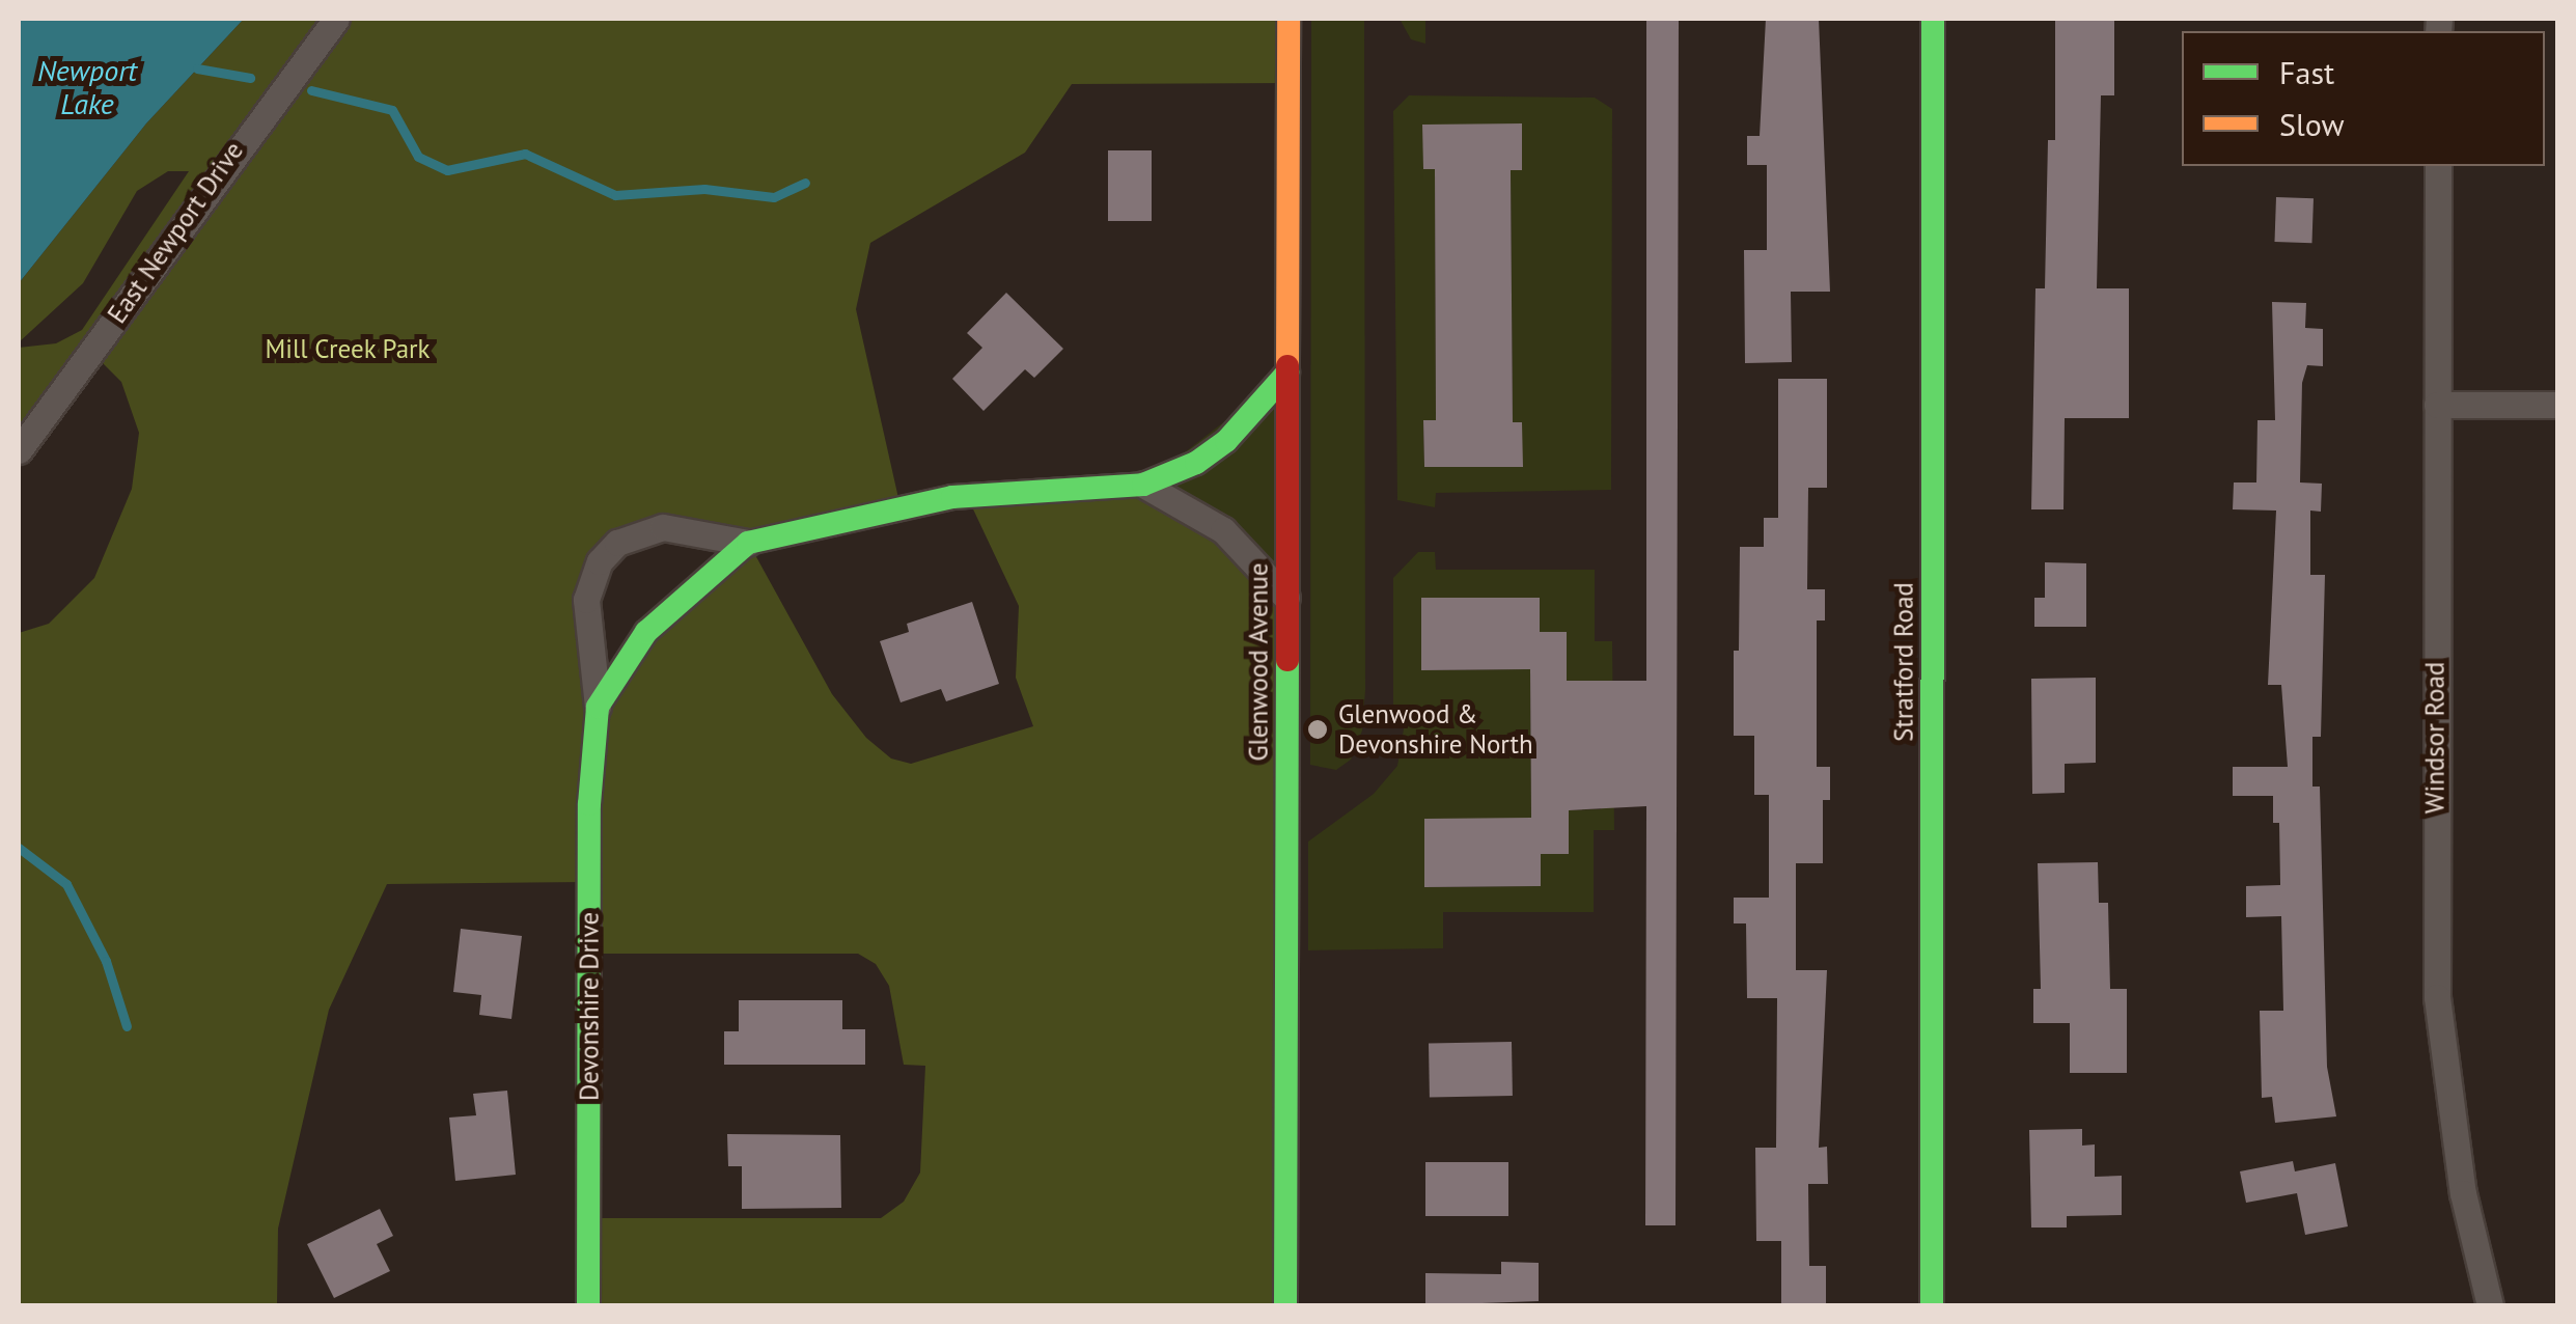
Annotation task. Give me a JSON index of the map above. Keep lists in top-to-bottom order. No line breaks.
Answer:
{"streets":{"street":["East Newport Drive","Glenwood Avenue","Stratford Road","Windsor Road","Devonshire Drive"]},"crossings":[["Glenwood Avenue","Devonshire Drive"]],"water":["Newport Lake"],"parks":["Mill Creek Park"],"places":["Glenwood & Devonshire North"],"legend":["Fast","Slow"]}
